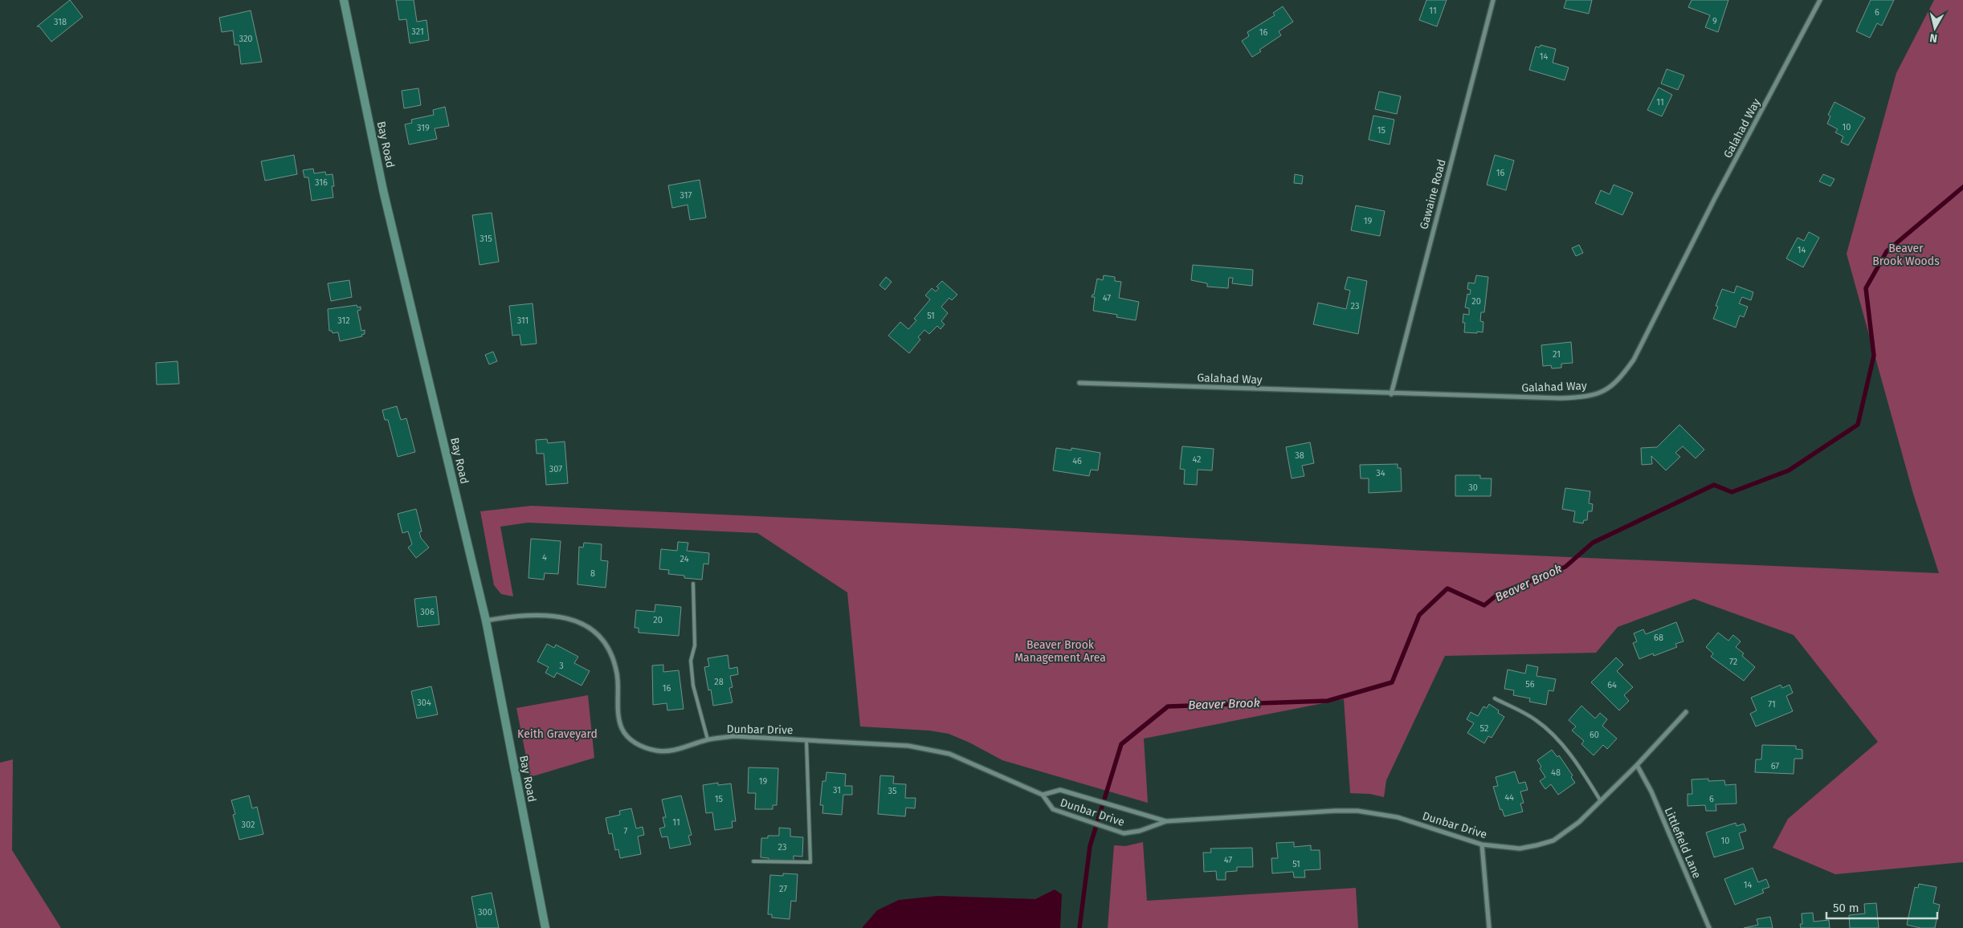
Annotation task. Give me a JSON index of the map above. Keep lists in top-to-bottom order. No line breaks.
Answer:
{"streets":{"main road":["Bay Road"],"street":["Galahad Way","Gawaine Road","Dunbar Drive","Littlefield Lane"]},"crossings":[["Galahad Way","Gawaine Road"],["Bay Road","Dunbar Drive"],["Dunbar Drive","Littlefield Lane"]],"water":["Beaver Brook"],"parks":["Beaver Brook Woods","Beaver Brook Management Area","Keith Graveyard"],"house_numbers":["11","6","9","318","321","16","320","14","11","10","319","15","16","316","317","19","315","14","47","20","23","51","312","311","21","38","42","46","307","34","30","4","24","8","306","20","68","72","3","28","56","64","16","304","71","52","60","67","48","19","31","35","44","15","6","11","302","7","10","23","47","51","14","27","300"],"scale_bar":"50 m","north":"bottom"}
